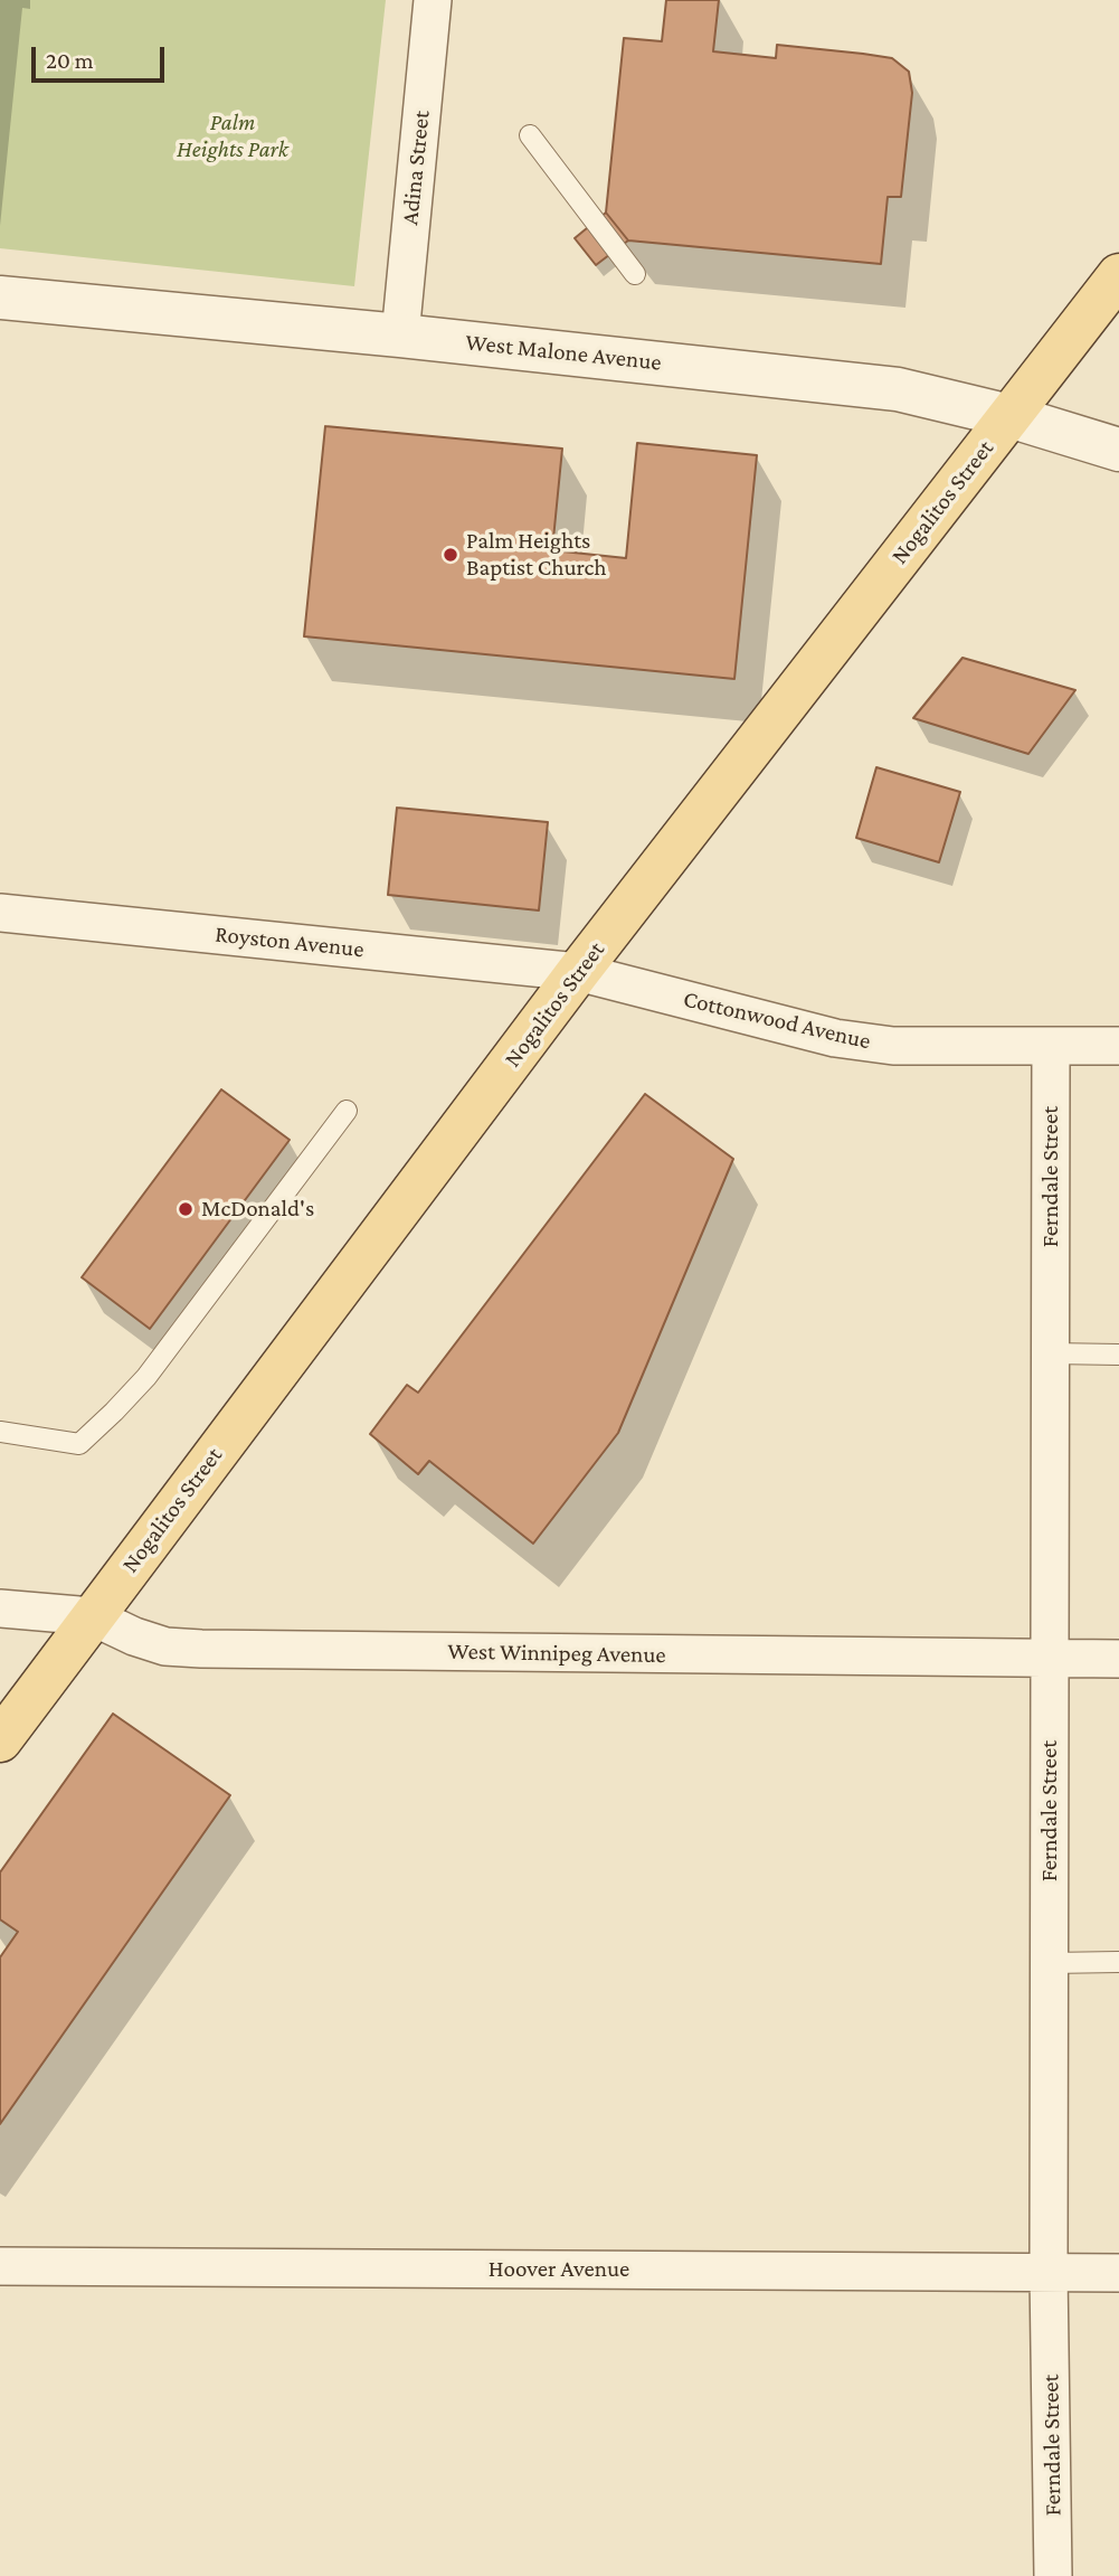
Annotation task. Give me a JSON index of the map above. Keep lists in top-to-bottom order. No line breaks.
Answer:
{"streets":{"main road":["Nogalitos Street"],"street":["Adina Street","West Malone Avenue","Royston Avenue","Cottonwood Avenue","Ferndale Street","West Winnipeg Avenue","Hoover Avenue"]},"crossings":[["Adina Street","West Malone Avenue"],["West Malone Avenue","Nogalitos Street"],["Nogalitos Street","Royston Avenue"],["Nogalitos Street","Cottonwood Avenue"],["Nogalitos Street","West Winnipeg Avenue"],["Royston Avenue","Cottonwood Avenue"],["Cottonwood Avenue","Ferndale Street"],["Ferndale Street","West Winnipeg Avenue"],["Ferndale Street","Hoover Avenue"]],"parks":["Palm Heights Park"],"places":["Palm Heights Baptist Church","McDonald's"],"scale_bar":"20 m"}
